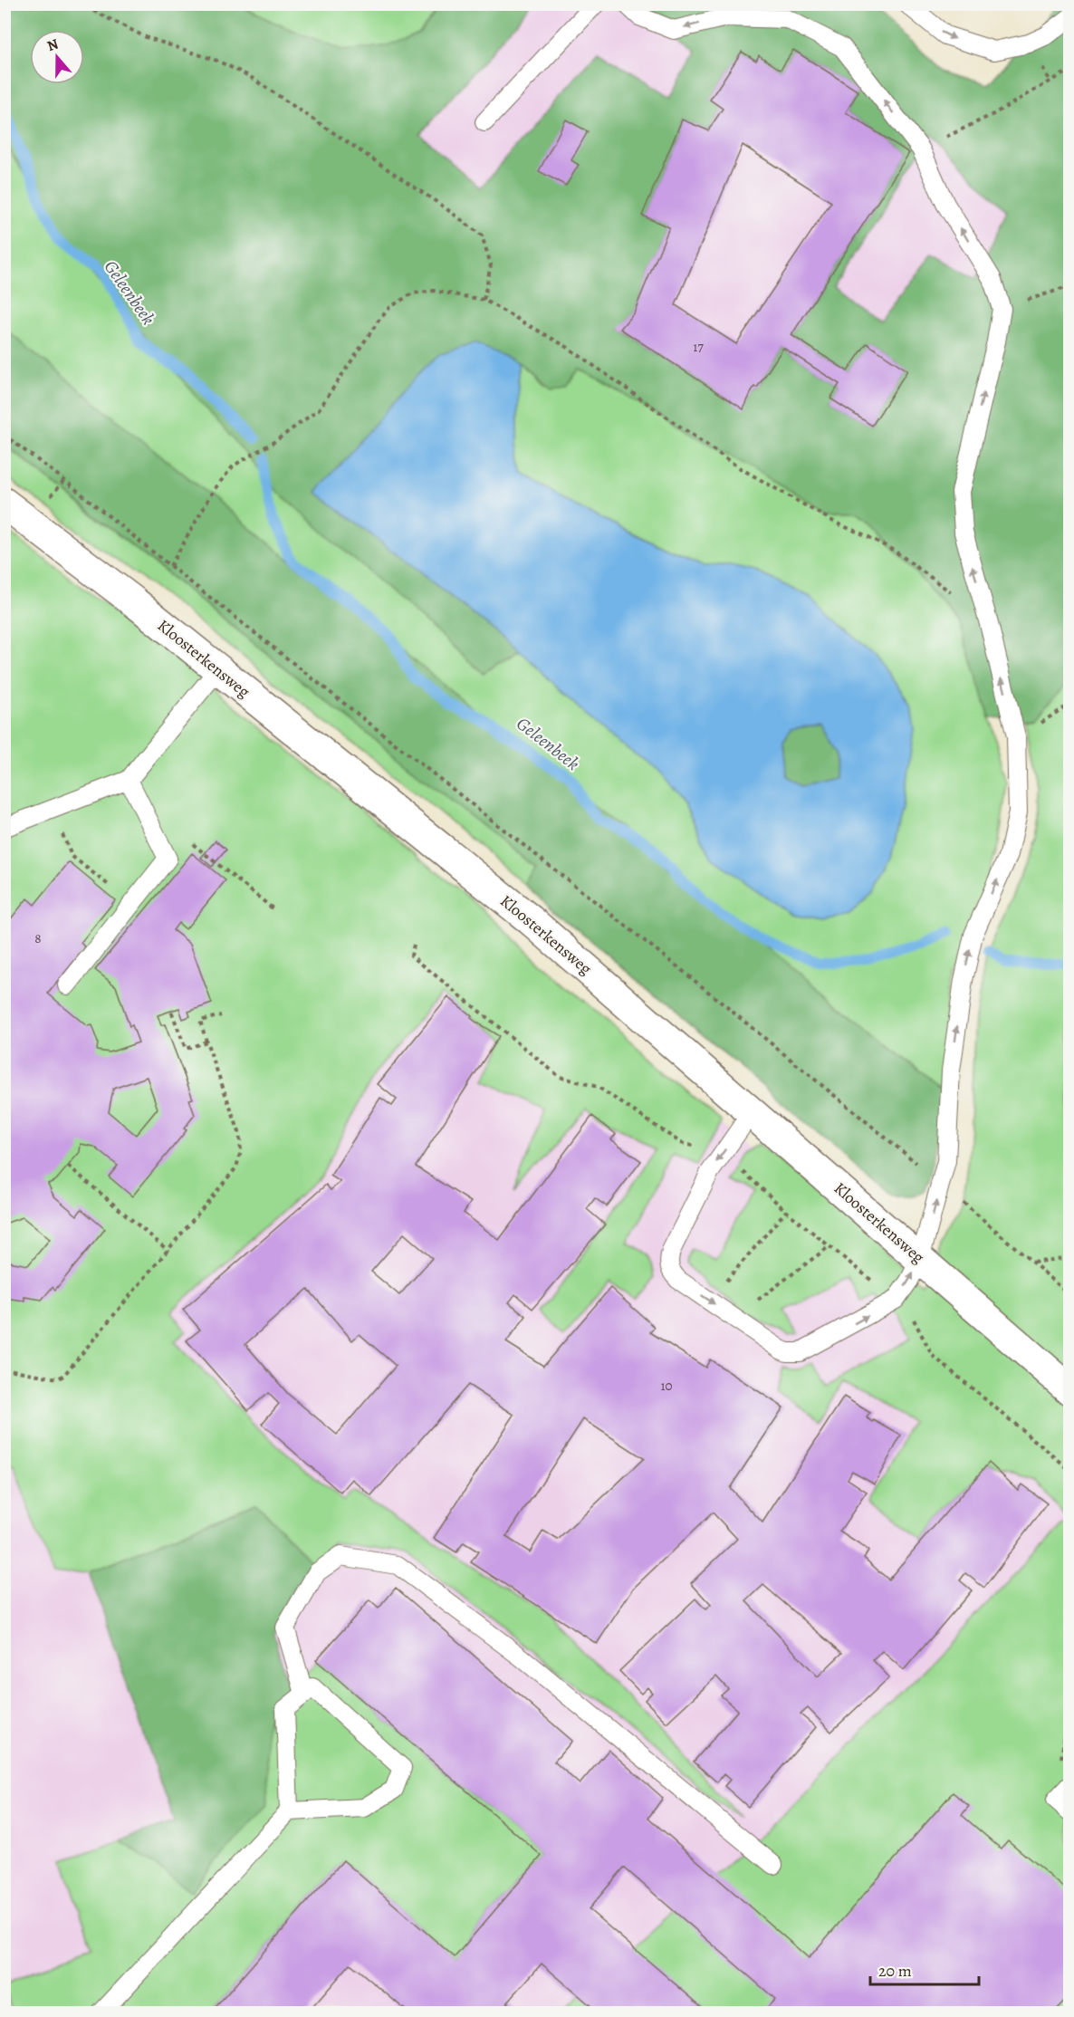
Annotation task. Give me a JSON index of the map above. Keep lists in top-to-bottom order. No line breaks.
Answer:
{"streets":{"street":["Kloosterkensweg"]},"water":["Geleenbeek"],"house_numbers":["17","8","10"],"scale_bar":"20 m","north":"top"}
